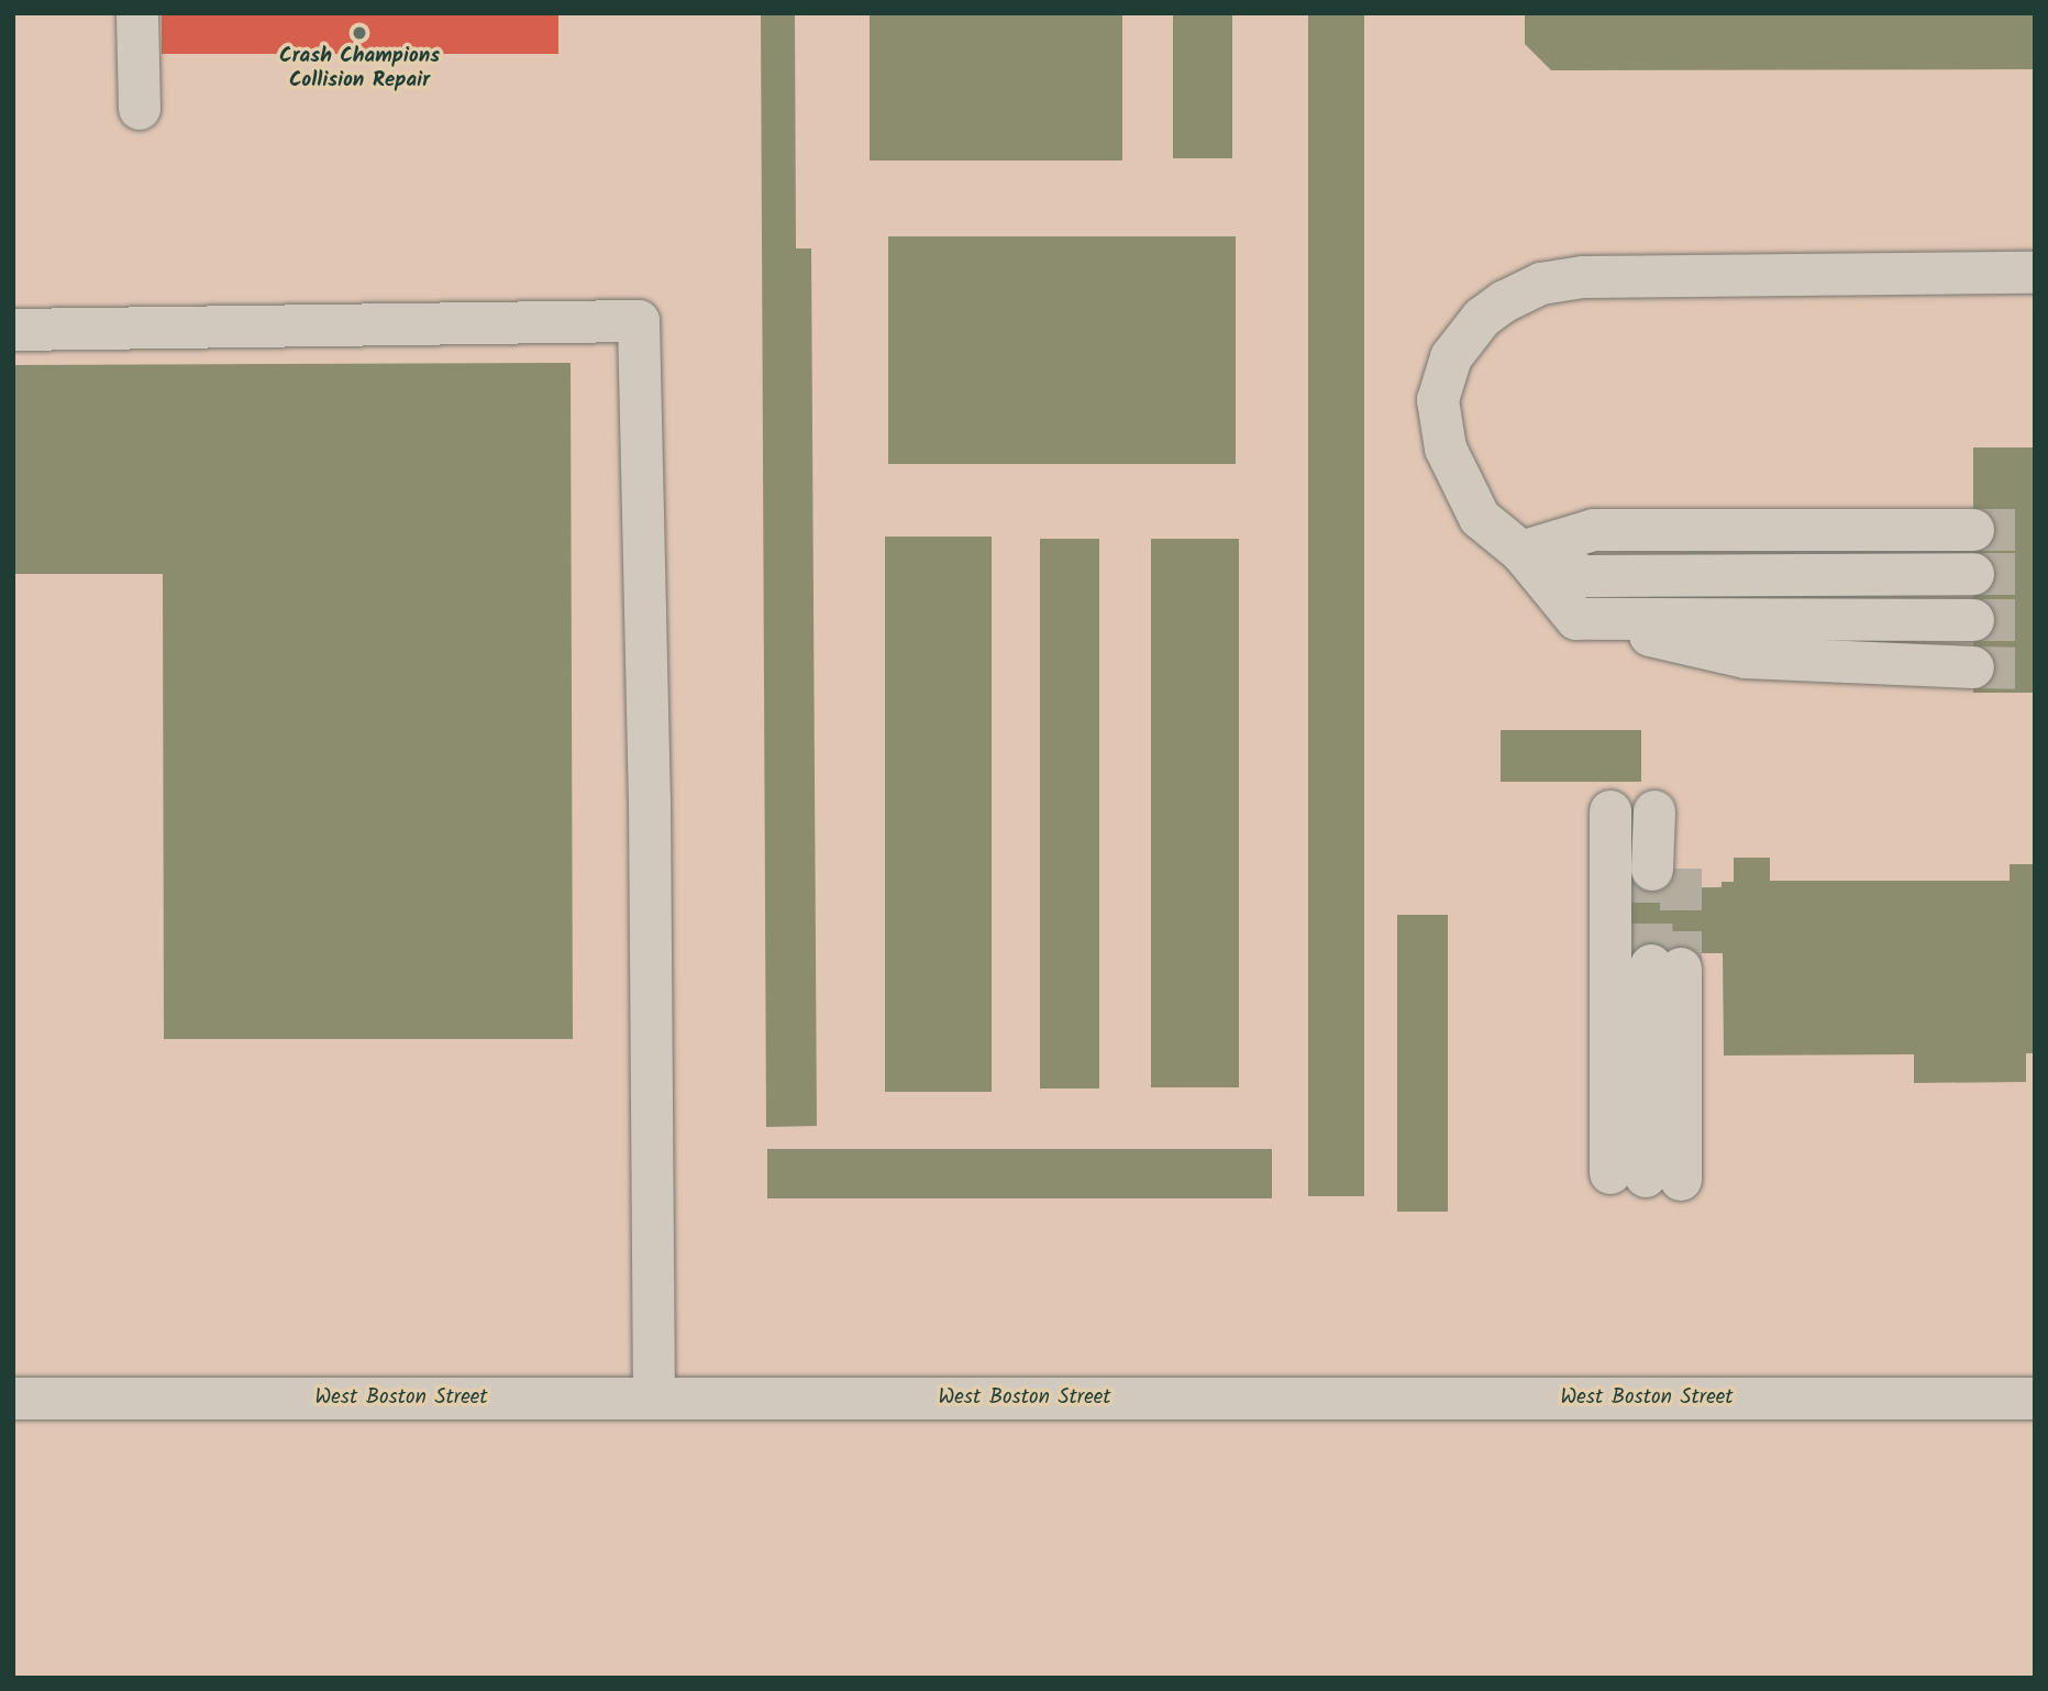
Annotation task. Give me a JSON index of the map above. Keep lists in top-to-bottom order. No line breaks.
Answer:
{"streets":{"street":["West Boston Street"]},"places":["Crash Champions Collision Repair"]}
